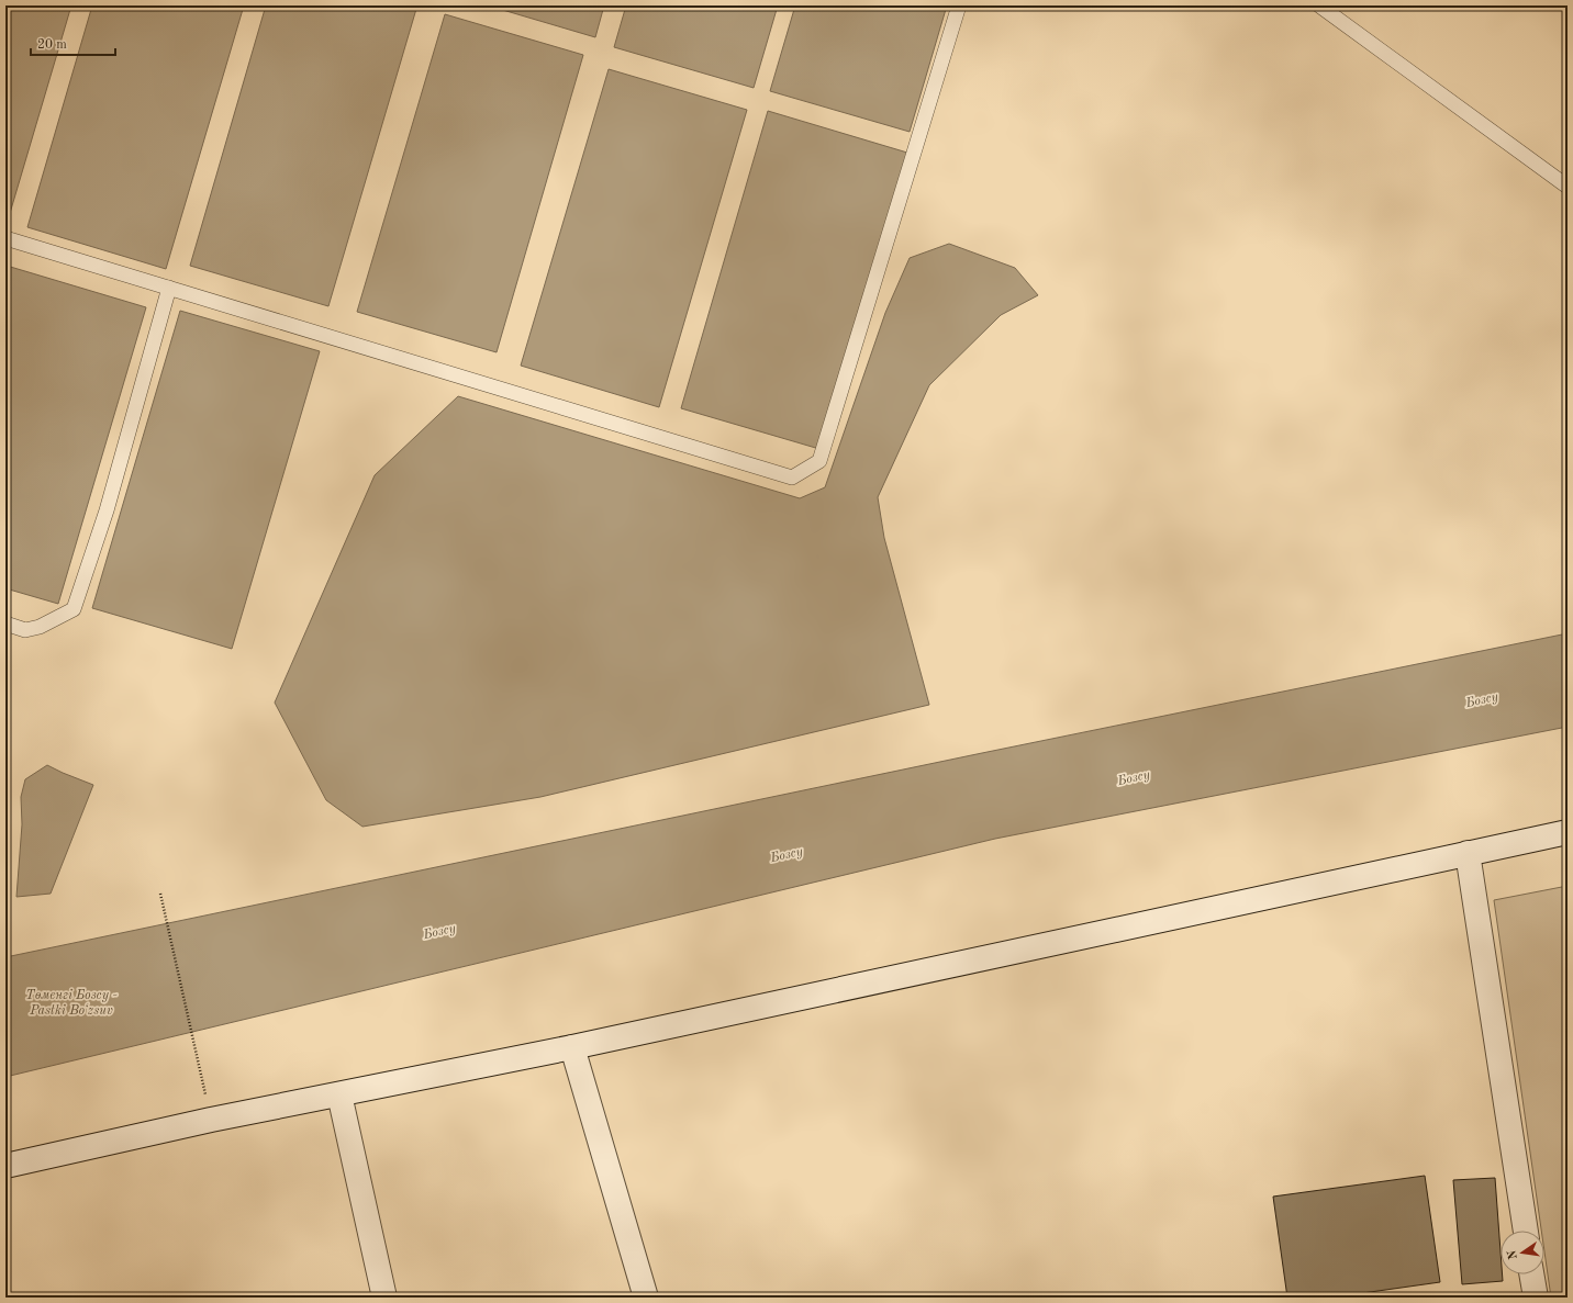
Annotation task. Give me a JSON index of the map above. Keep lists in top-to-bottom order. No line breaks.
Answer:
{"water":["Бозсу","Төменгі Бозсу - Pastki Boʻzsuv"],"scale_bar":"20 m","north":"left"}
